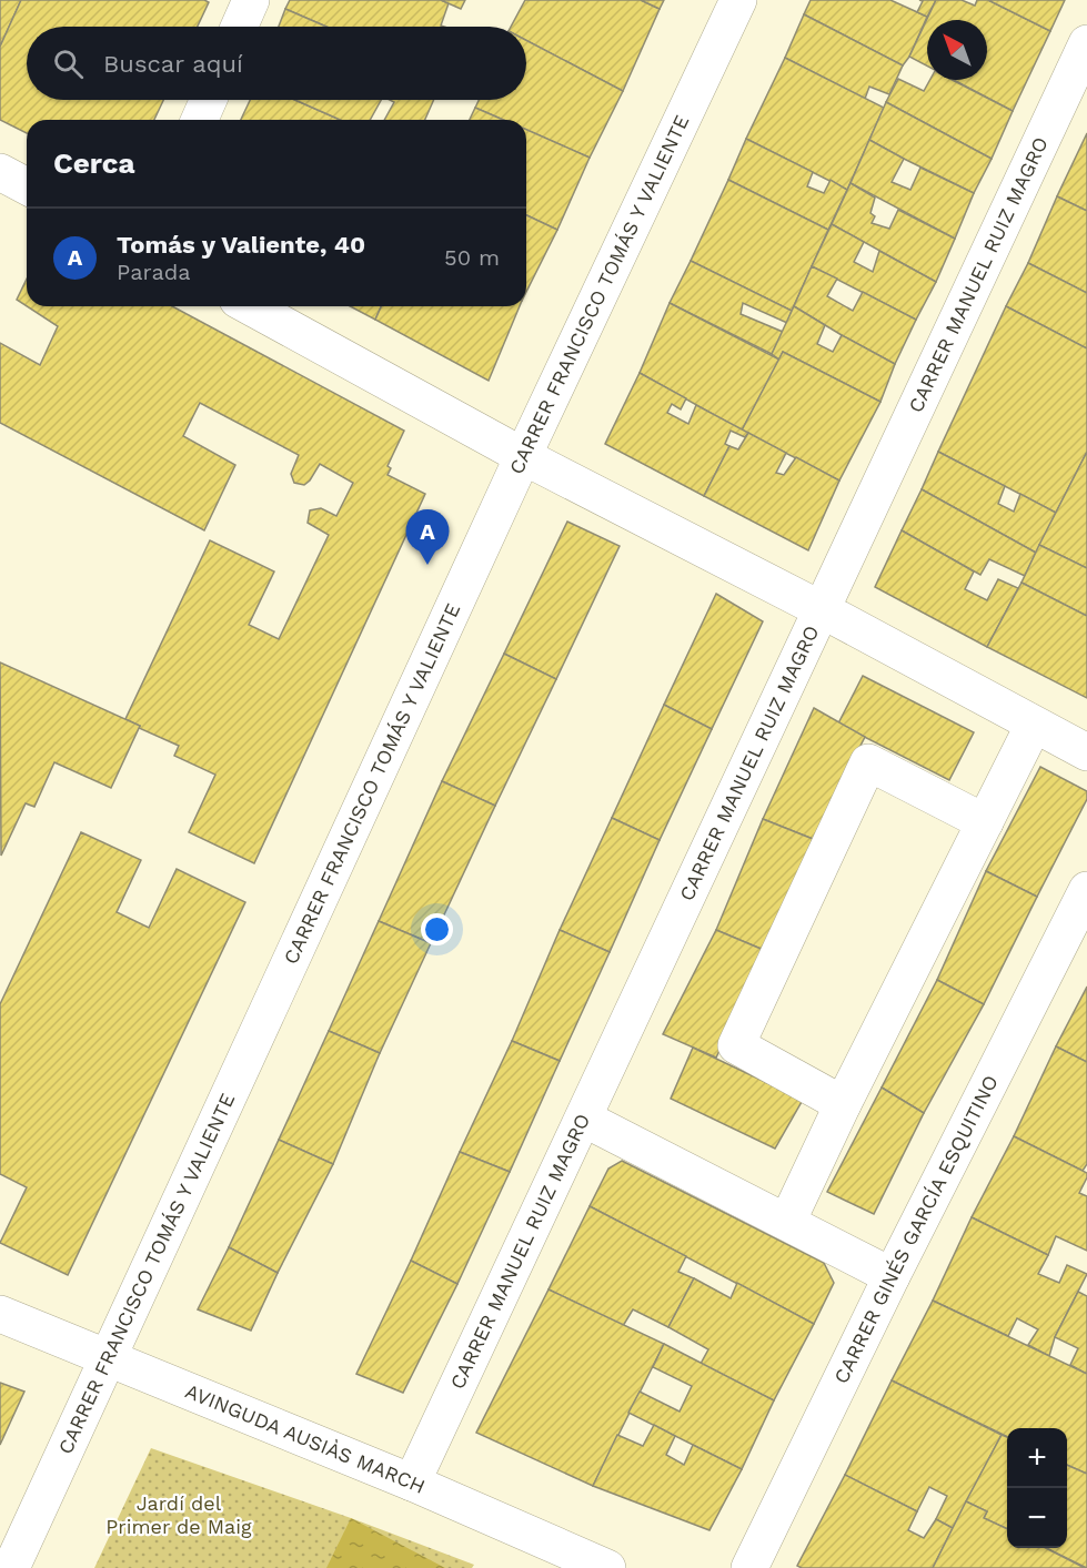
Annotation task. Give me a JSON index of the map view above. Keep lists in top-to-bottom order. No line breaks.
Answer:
{"streets":{"street":["CARRER MANUEL RUIZ MAGRO","CARRER FRANCISCO TOMÁS Y VALIENTE","CARRER GINÉS GARCÍA ESQUITINO","AVINGUDA AUSIÀS MARCH"]},"crossings":[["CARRER MANUEL RUIZ MAGRO","AVINGUDA AUSIÀS MARCH"],["CARRER FRANCISCO TOMÁS Y VALIENTE","AVINGUDA AUSIÀS MARCH"]],"parks":["Jardí del Primer de Maig"],"north":"top left","page":{"search":"Buscar aquí","heading":"Cerca","list":[{"mark":"A","name":"Tomás y Valiente, 40","note":"Parada","value":"50 m"}],"pins":"A","map_buttons":["+","−"]}}
